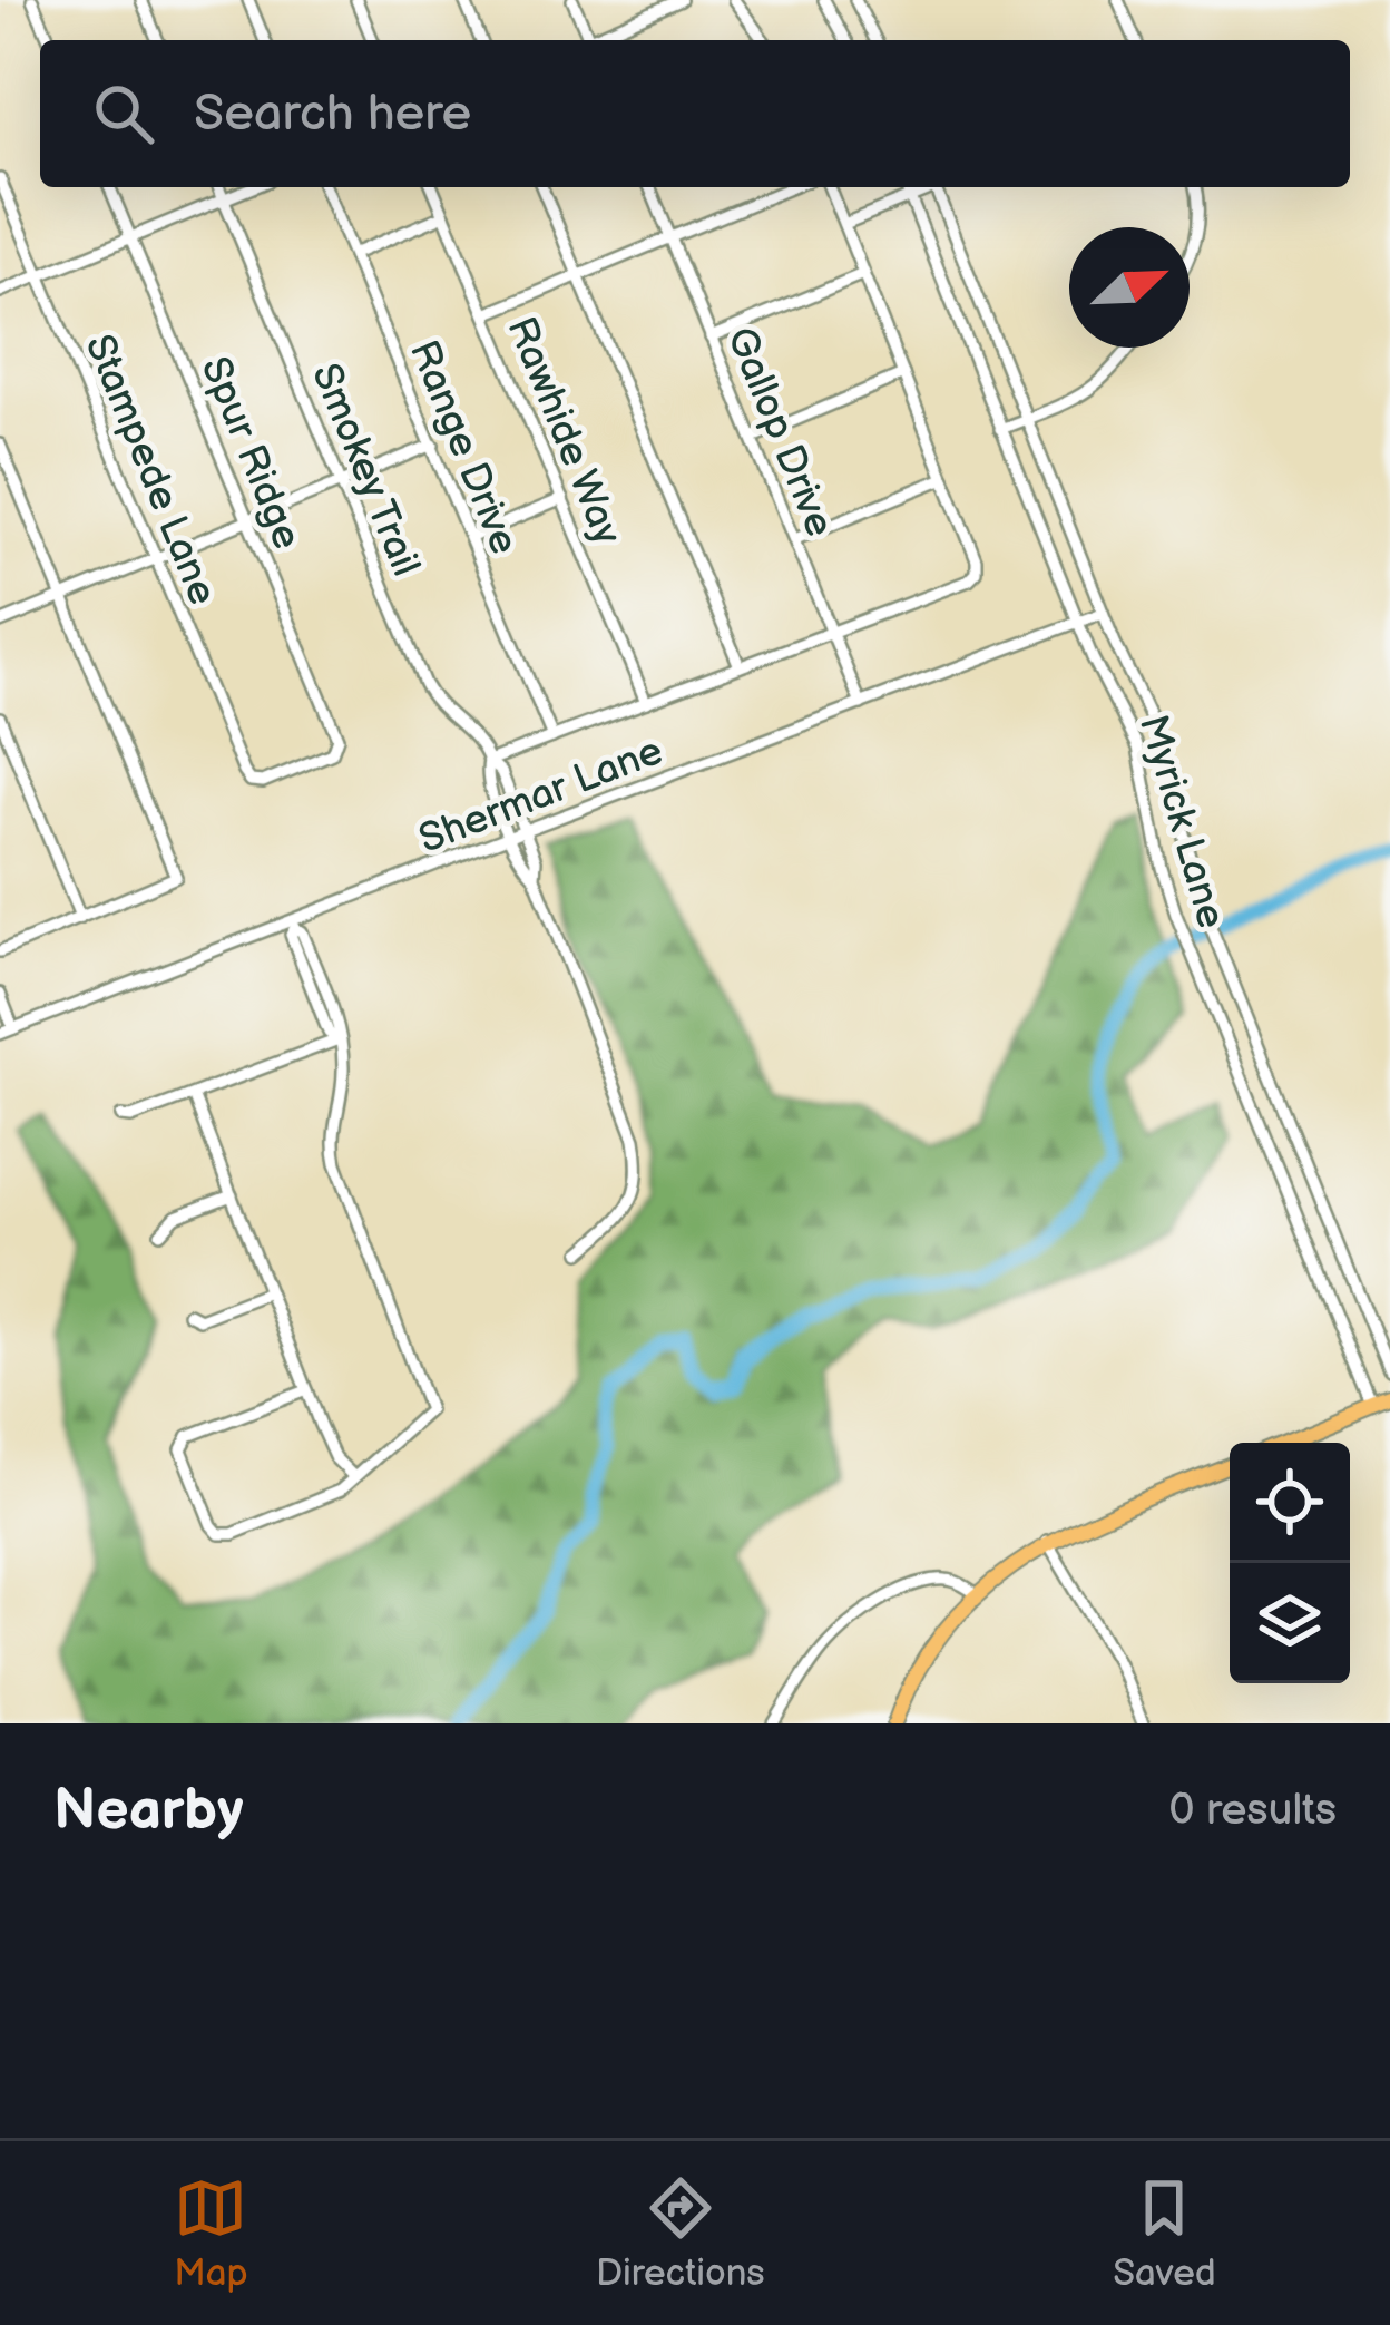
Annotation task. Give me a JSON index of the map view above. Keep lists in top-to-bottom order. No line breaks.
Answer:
{"streets":{"street":["Rawhide Way","Gallop Drive","Range Drive","Spur Ridge","Stampede Lane","Smokey Trail","Shermar Lane","Myrick Lane"]},"crossings":[["Gallop Drive","Shermar Lane"],["Spur Ridge","Stampede Lane"],["Smokey Trail","Shermar Lane"],["Shermar Lane","Myrick Lane"]],"north":"top right","page":{"search":"Search here","heading":["Nearby","0 results"],"nav":["Map","Directions","Saved"]}}
